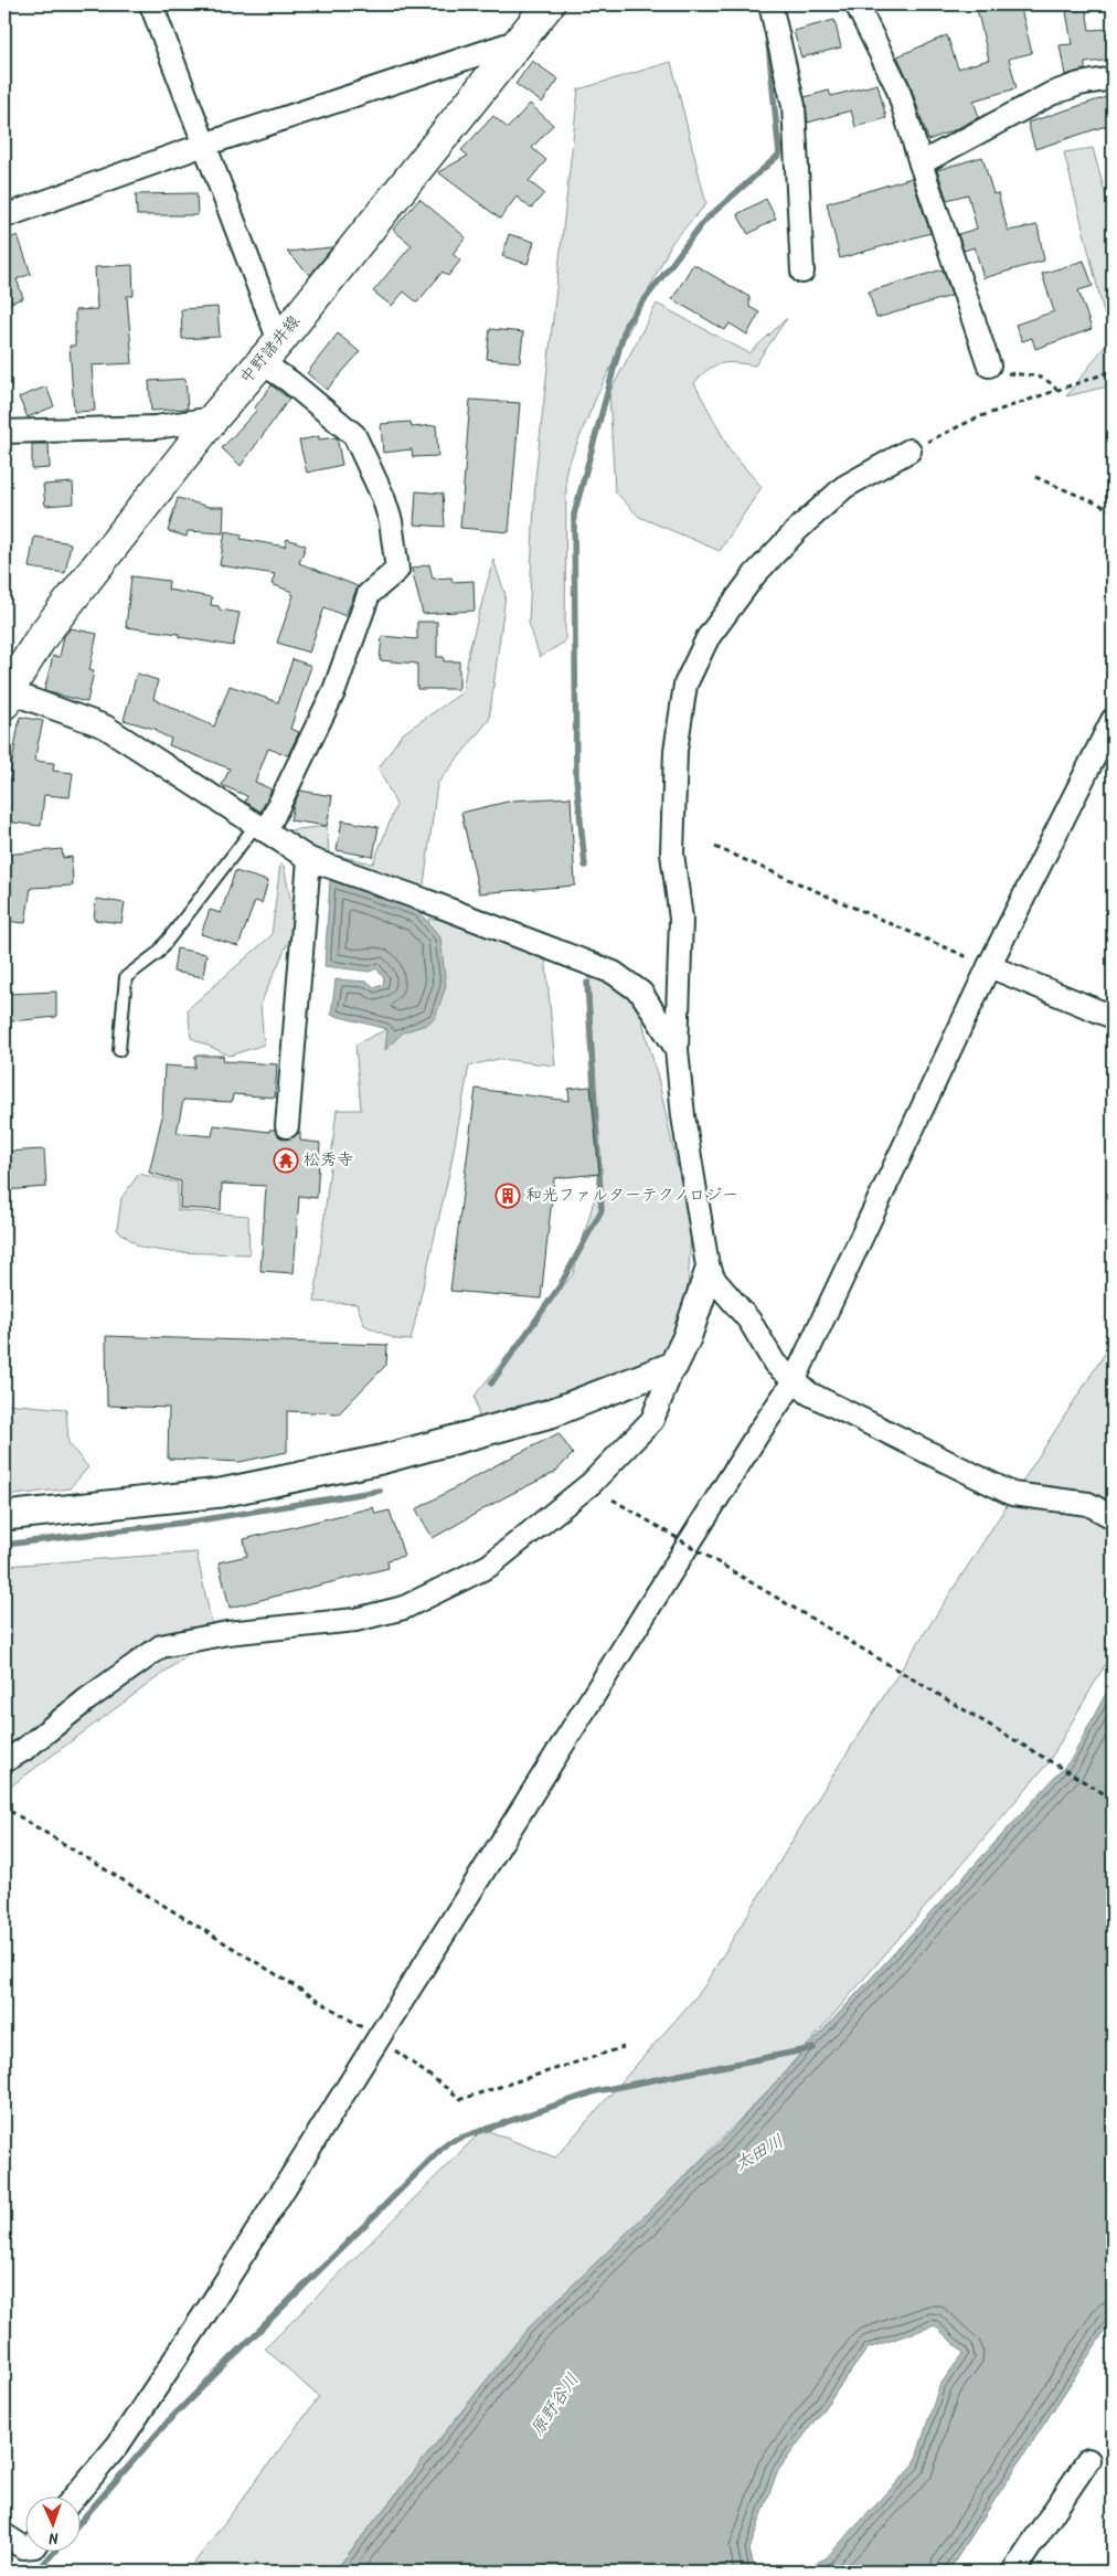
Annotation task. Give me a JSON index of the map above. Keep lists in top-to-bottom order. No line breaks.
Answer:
{"streets":{"main road":["中野諸井線"]},"water":["太田川","原野谷川"],"places":{"temple":["松秀寺"],"building":["和光ファルターテクノロジー"]},"north":"bottom"}
